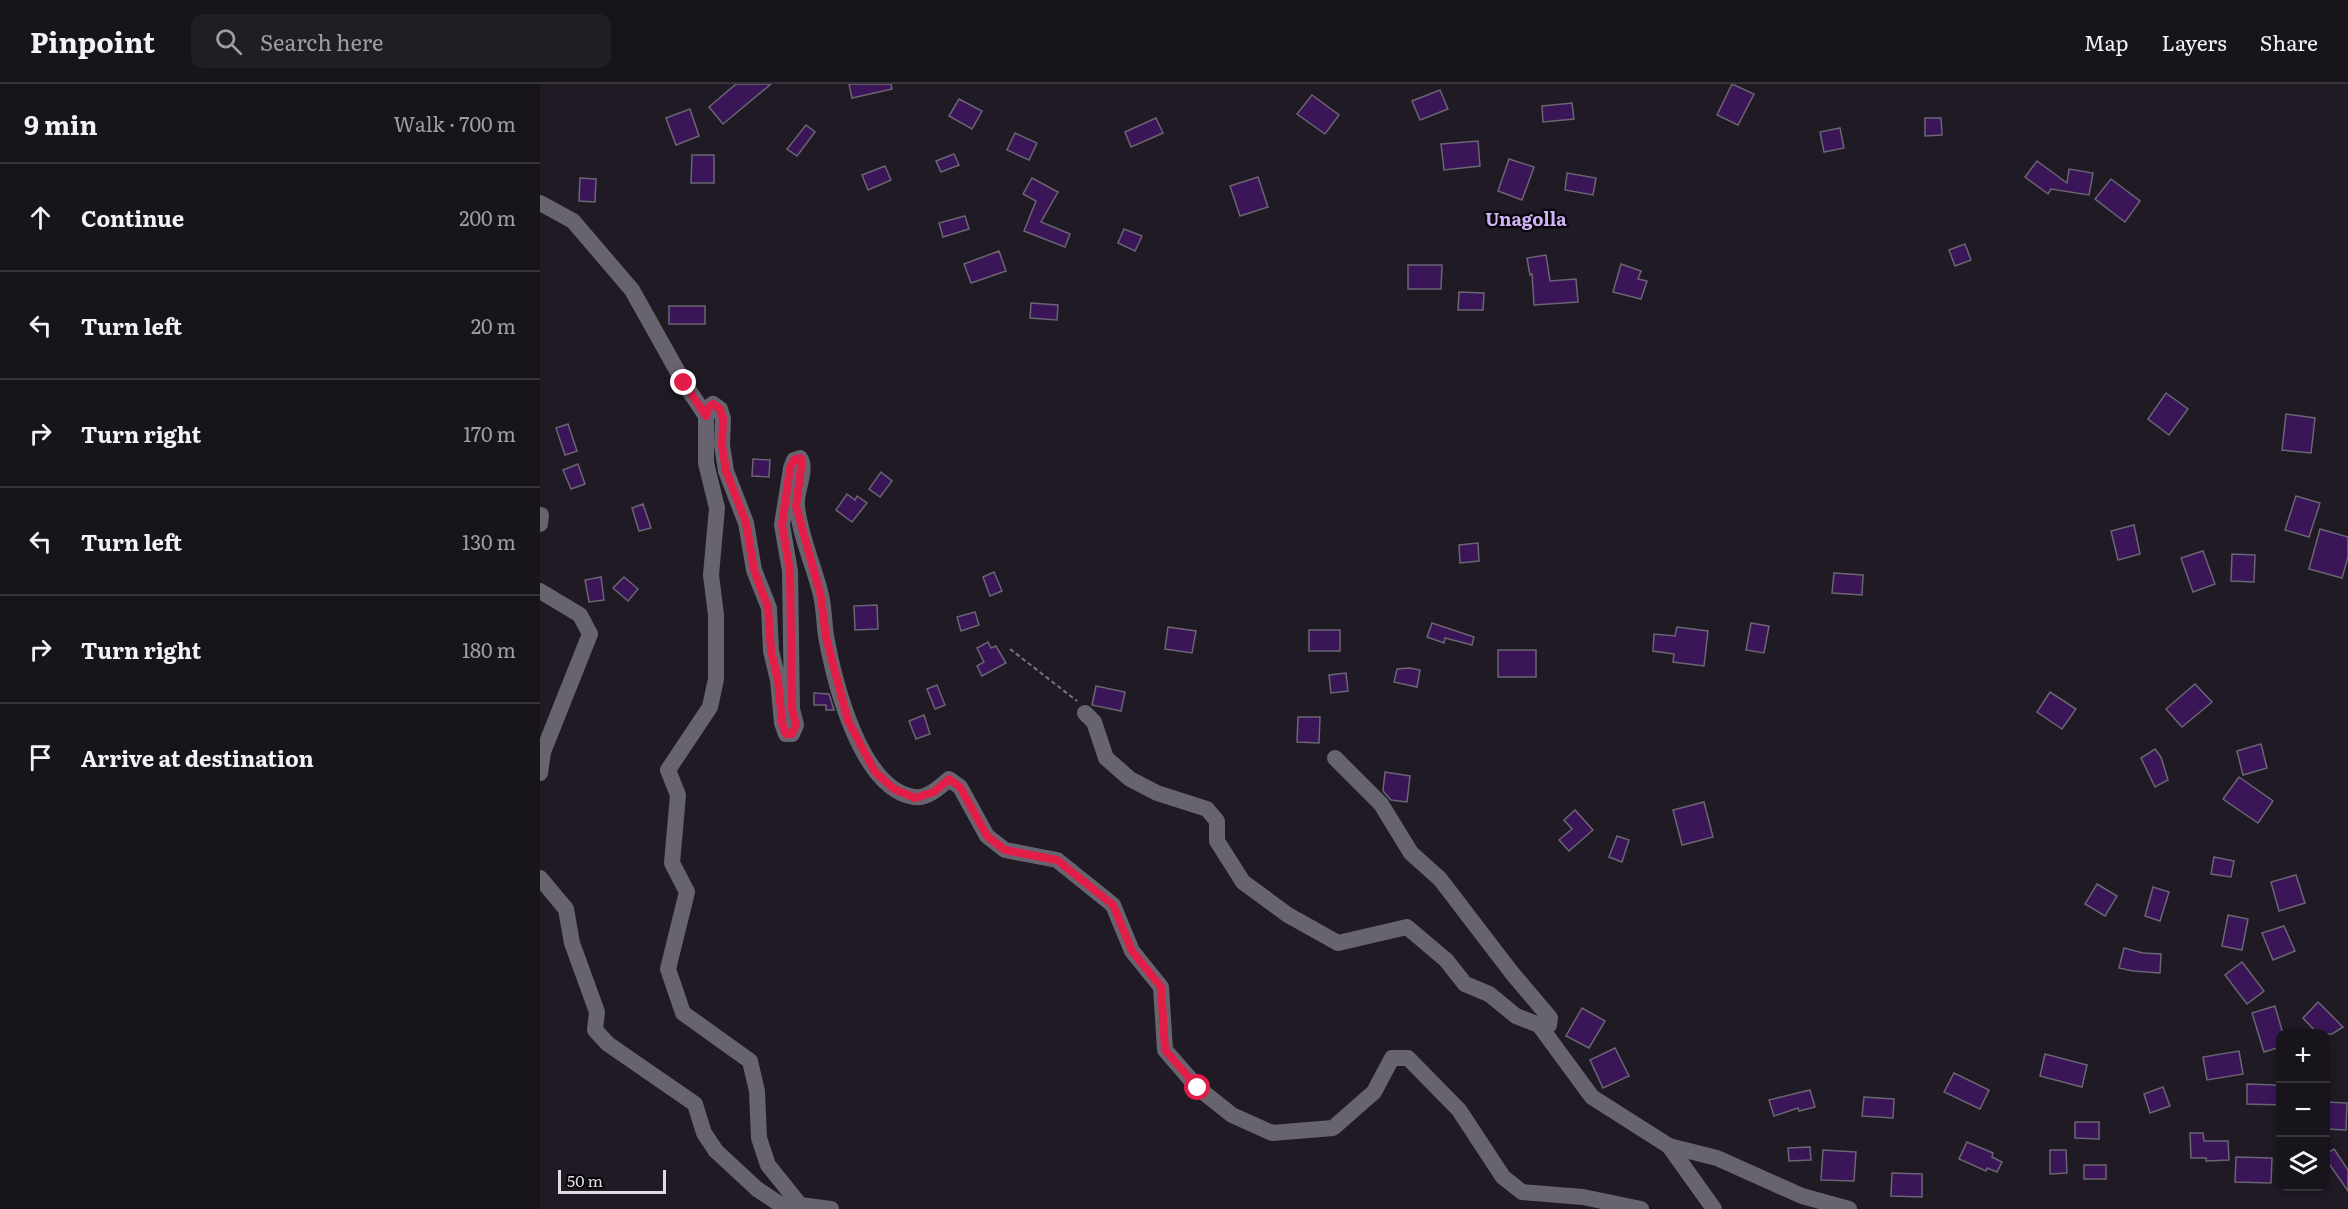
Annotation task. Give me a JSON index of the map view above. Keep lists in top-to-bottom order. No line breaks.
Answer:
{"districts":["Unagolla"],"scale_bar":"50 m","page":{"header":"Pinpoint","search":"Search here","nav":["Map","Layers","Share"],"heading":["9 min","Walk · 700 m"],"list":[["Continue","200 m"],["Turn left","20 m"],["Turn right","170 m"],["Turn left","130 m"],["Turn right","180 m"],"Arrive at destination"],"map_buttons":["+","−"],"scale":"50 m"}}
